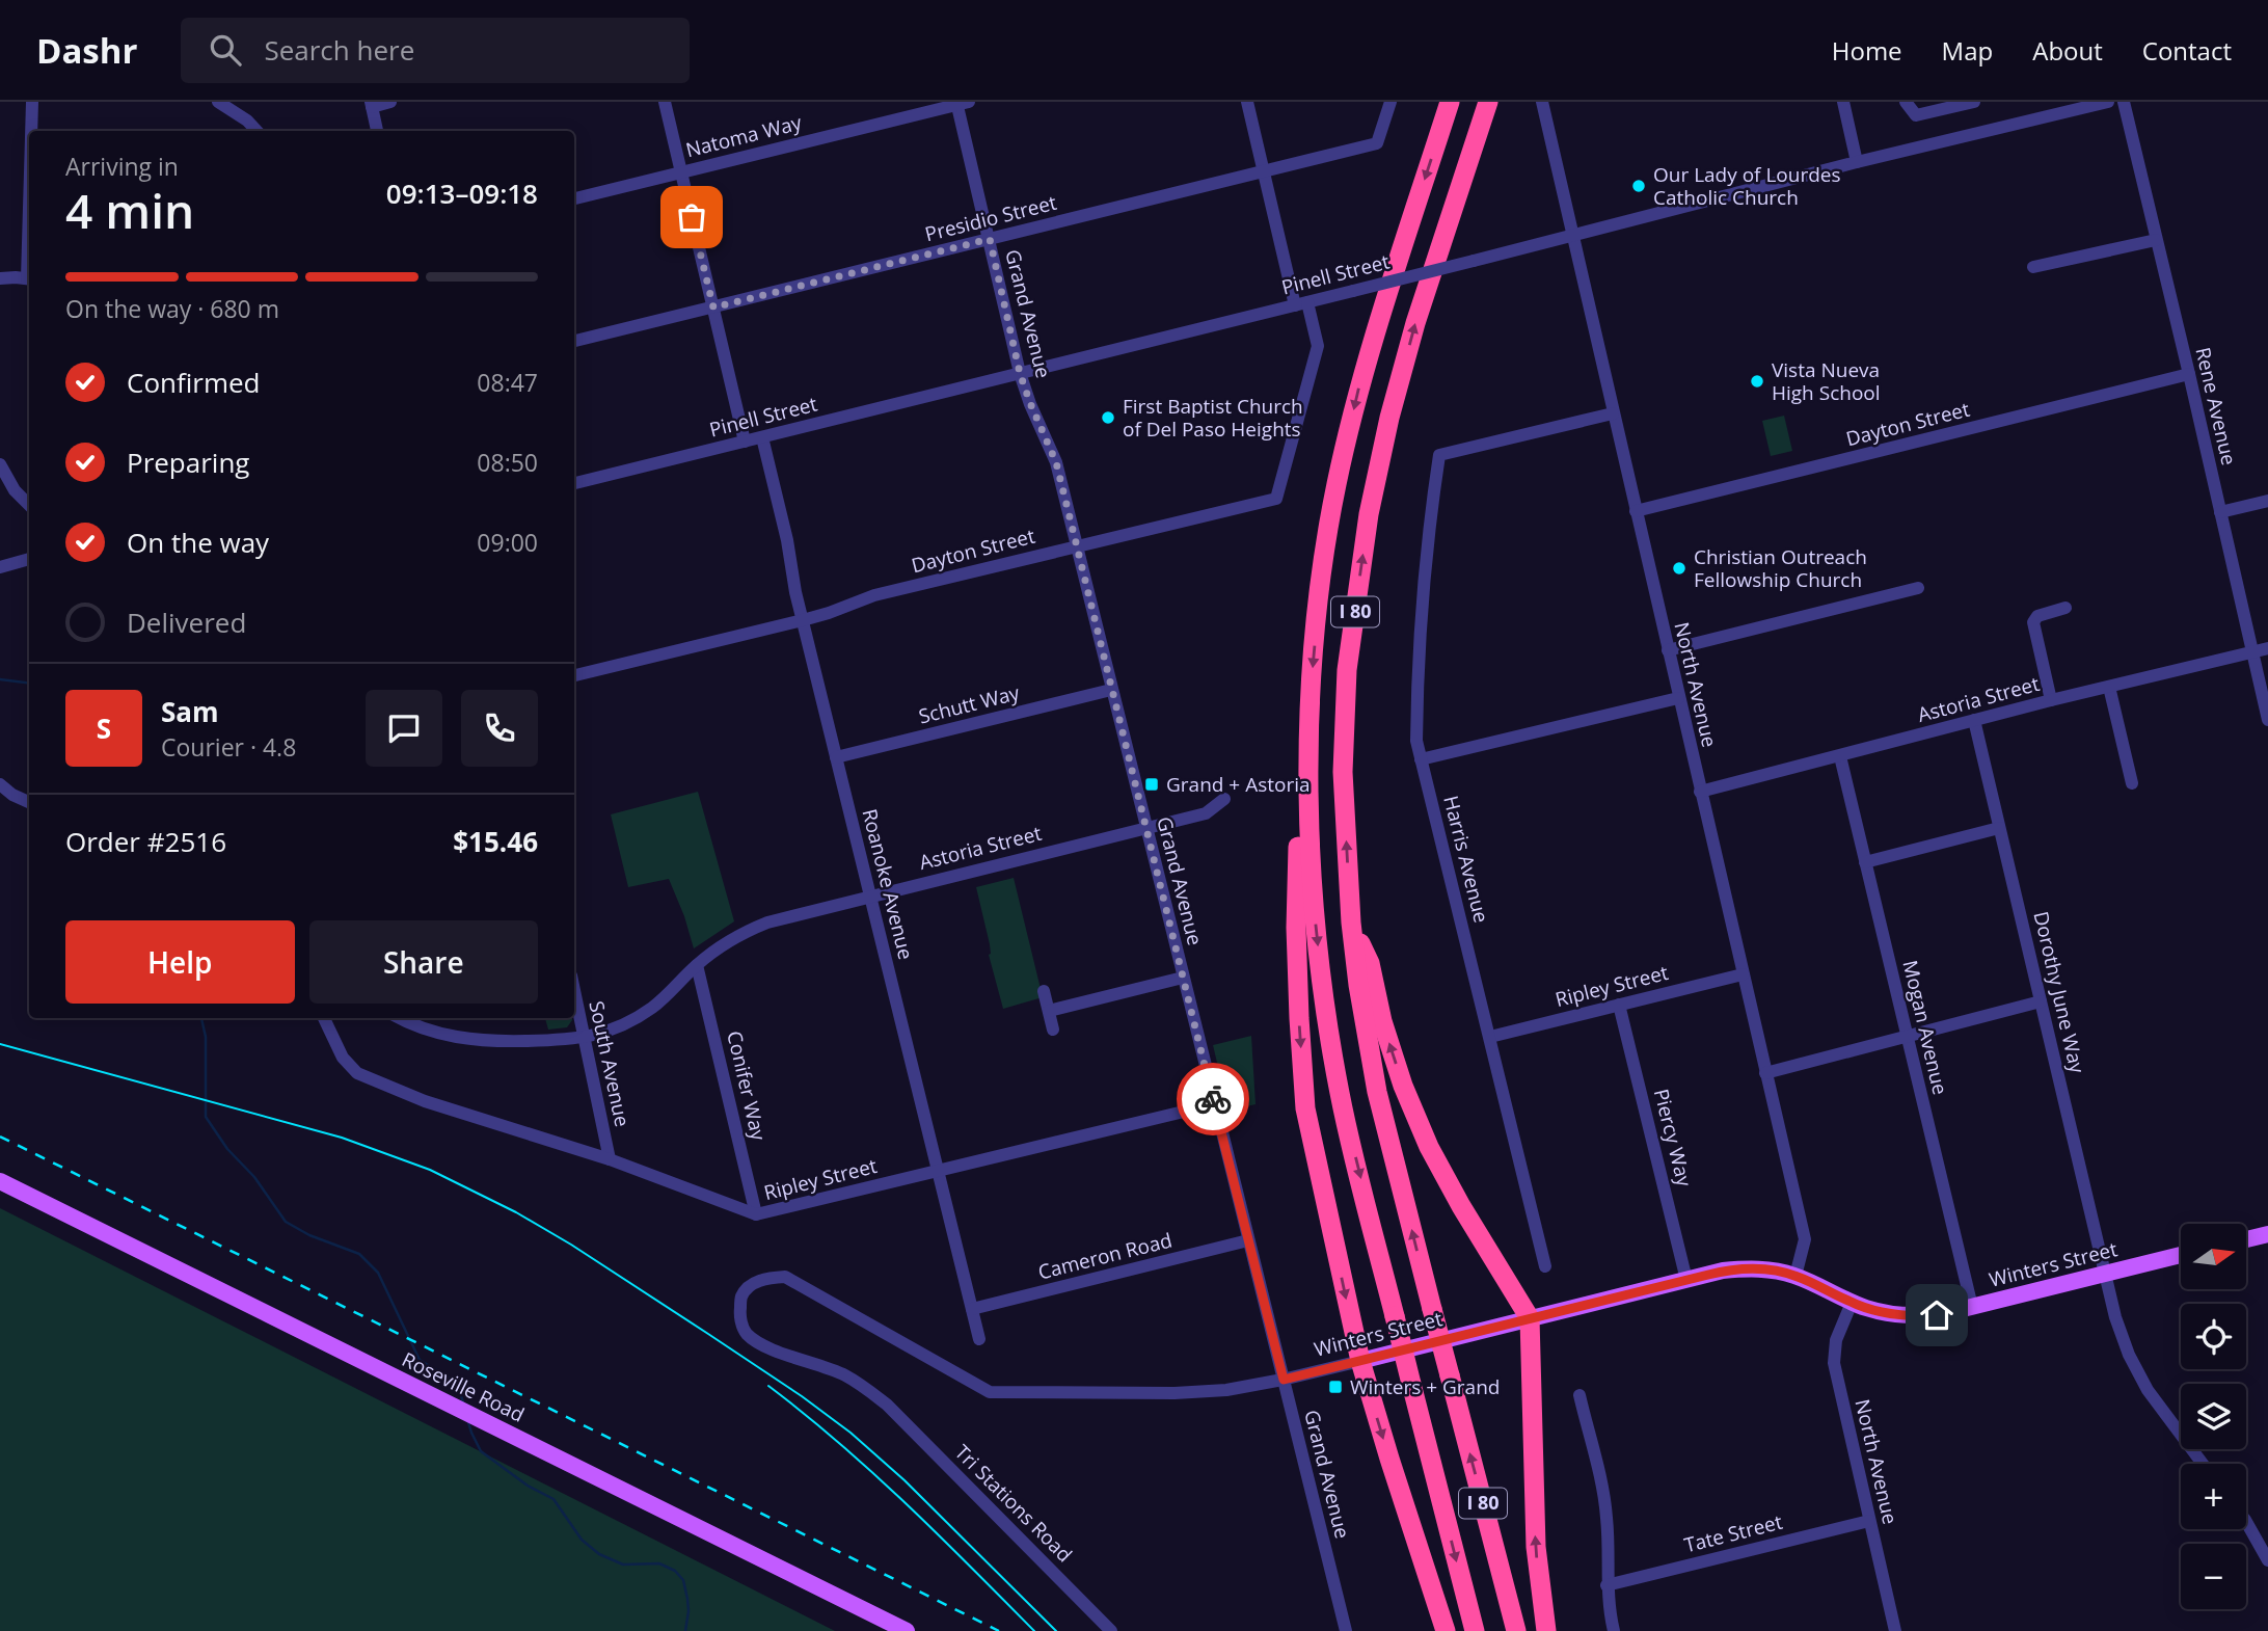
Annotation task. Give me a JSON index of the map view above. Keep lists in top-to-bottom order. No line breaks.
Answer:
{"streets":{"highway":["I 80"],"main road":["Winters Street","Roseville Road"],"street":["Natoma Way","Presidio Street","Pinell Street","Grand Avenue","Rene Avenue","Dayton Street","North Avenue","Astoria Street","Schutt Way","Harris Avenue","Roanoke Avenue","Ripley Street","Dorothy June Way","Mogan Avenue","South Avenue","Conifer Way","Piercy Way","Cameron Road","Tri Stations Road","Tate Street"]},"crossings":[["Natoma Way","Grand Avenue"],["Presidio Street","Grand Avenue"],["Pinell Street","Grand Avenue"],["Pinell Street","Dayton Street"],["Pinell Street","North Avenue"],["Pinell Street","Roanoke Avenue"],["Grand Avenue","Dayton Street"],["Grand Avenue","Astoria Street"],["Grand Avenue","Schutt Way"],["Grand Avenue","Ripley Street"],["Grand Avenue","Cameron Road"],["Grand Avenue","Winters Street"],["Rene Avenue","Dayton Street"],["Rene Avenue","Astoria Street"],["Dayton Street","North Avenue"],["Dayton Street","Roanoke Avenue"],["North Avenue","Astoria Street"],["North Avenue","Harris Avenue"],["North Avenue","Ripley Street"],["North Avenue","Winters Street"],["North Avenue","Tate Street"],["Astoria Street","Roanoke Avenue"],["Astoria Street","Dorothy June Way"],["Astoria Street","Mogan Avenue"],["Astoria Street","South Avenue"],["Astoria Street","Conifer Way"],["Schutt Way","Roanoke Avenue"],["Harris Avenue","Ripley Street"],["Roanoke Avenue","Ripley Street"],["Roanoke Avenue","Cameron Road"],["Ripley Street","South Avenue"],["Ripley Street","Conifer Way"],["Ripley Street","Piercy Way"],["Dorothy June Way","Winters Street"],["Mogan Avenue","Winters Street"],["Piercy Way","Winters Street"],["Winters Street","Tri Stations Road"]],"places":{"other":["Our Lady of Lourdes Catholic Church","Vista Nueva High School","First Baptist Church of Del Paso Heights","Christian Outreach Fellowship Church"],"transit":["Grand + Astoria","Winters + Grand"]},"north":"right","page":{"header":"Dashr","search":"Search here","nav":["Home","Map","About","Contact"],"heading":["4 min","Arriving in","09:13–09:18"],"panel":["Sam","Courier · 4.8","Order #2516","$15.46"],"bar":"On the way · 680 m","list":[["Confirmed","08:47"],["Preparing","08:50"],["On the way","09:00"],"Delivered"],"round":"S","buttons":["Help","Share"],"map_buttons":["+","−"]}}
